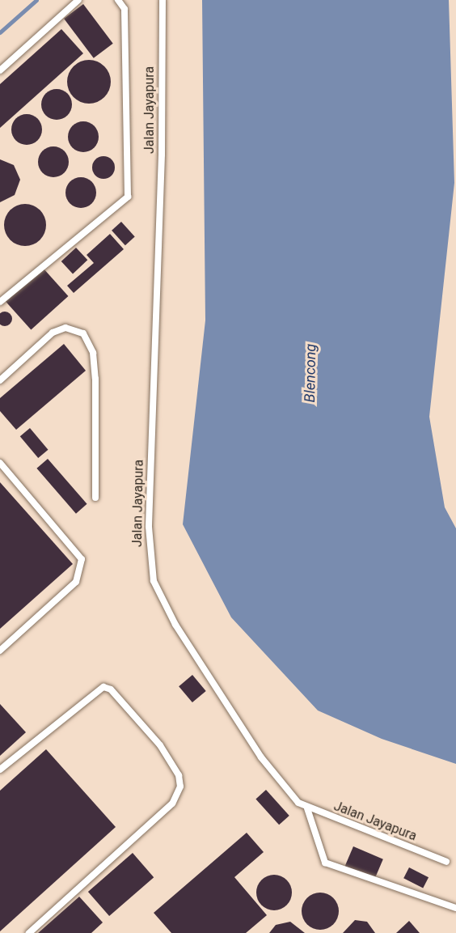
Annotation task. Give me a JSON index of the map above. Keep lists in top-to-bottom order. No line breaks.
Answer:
{"streets":{"lane":["Jalan Jayapura"]},"water":["Blencong"]}
